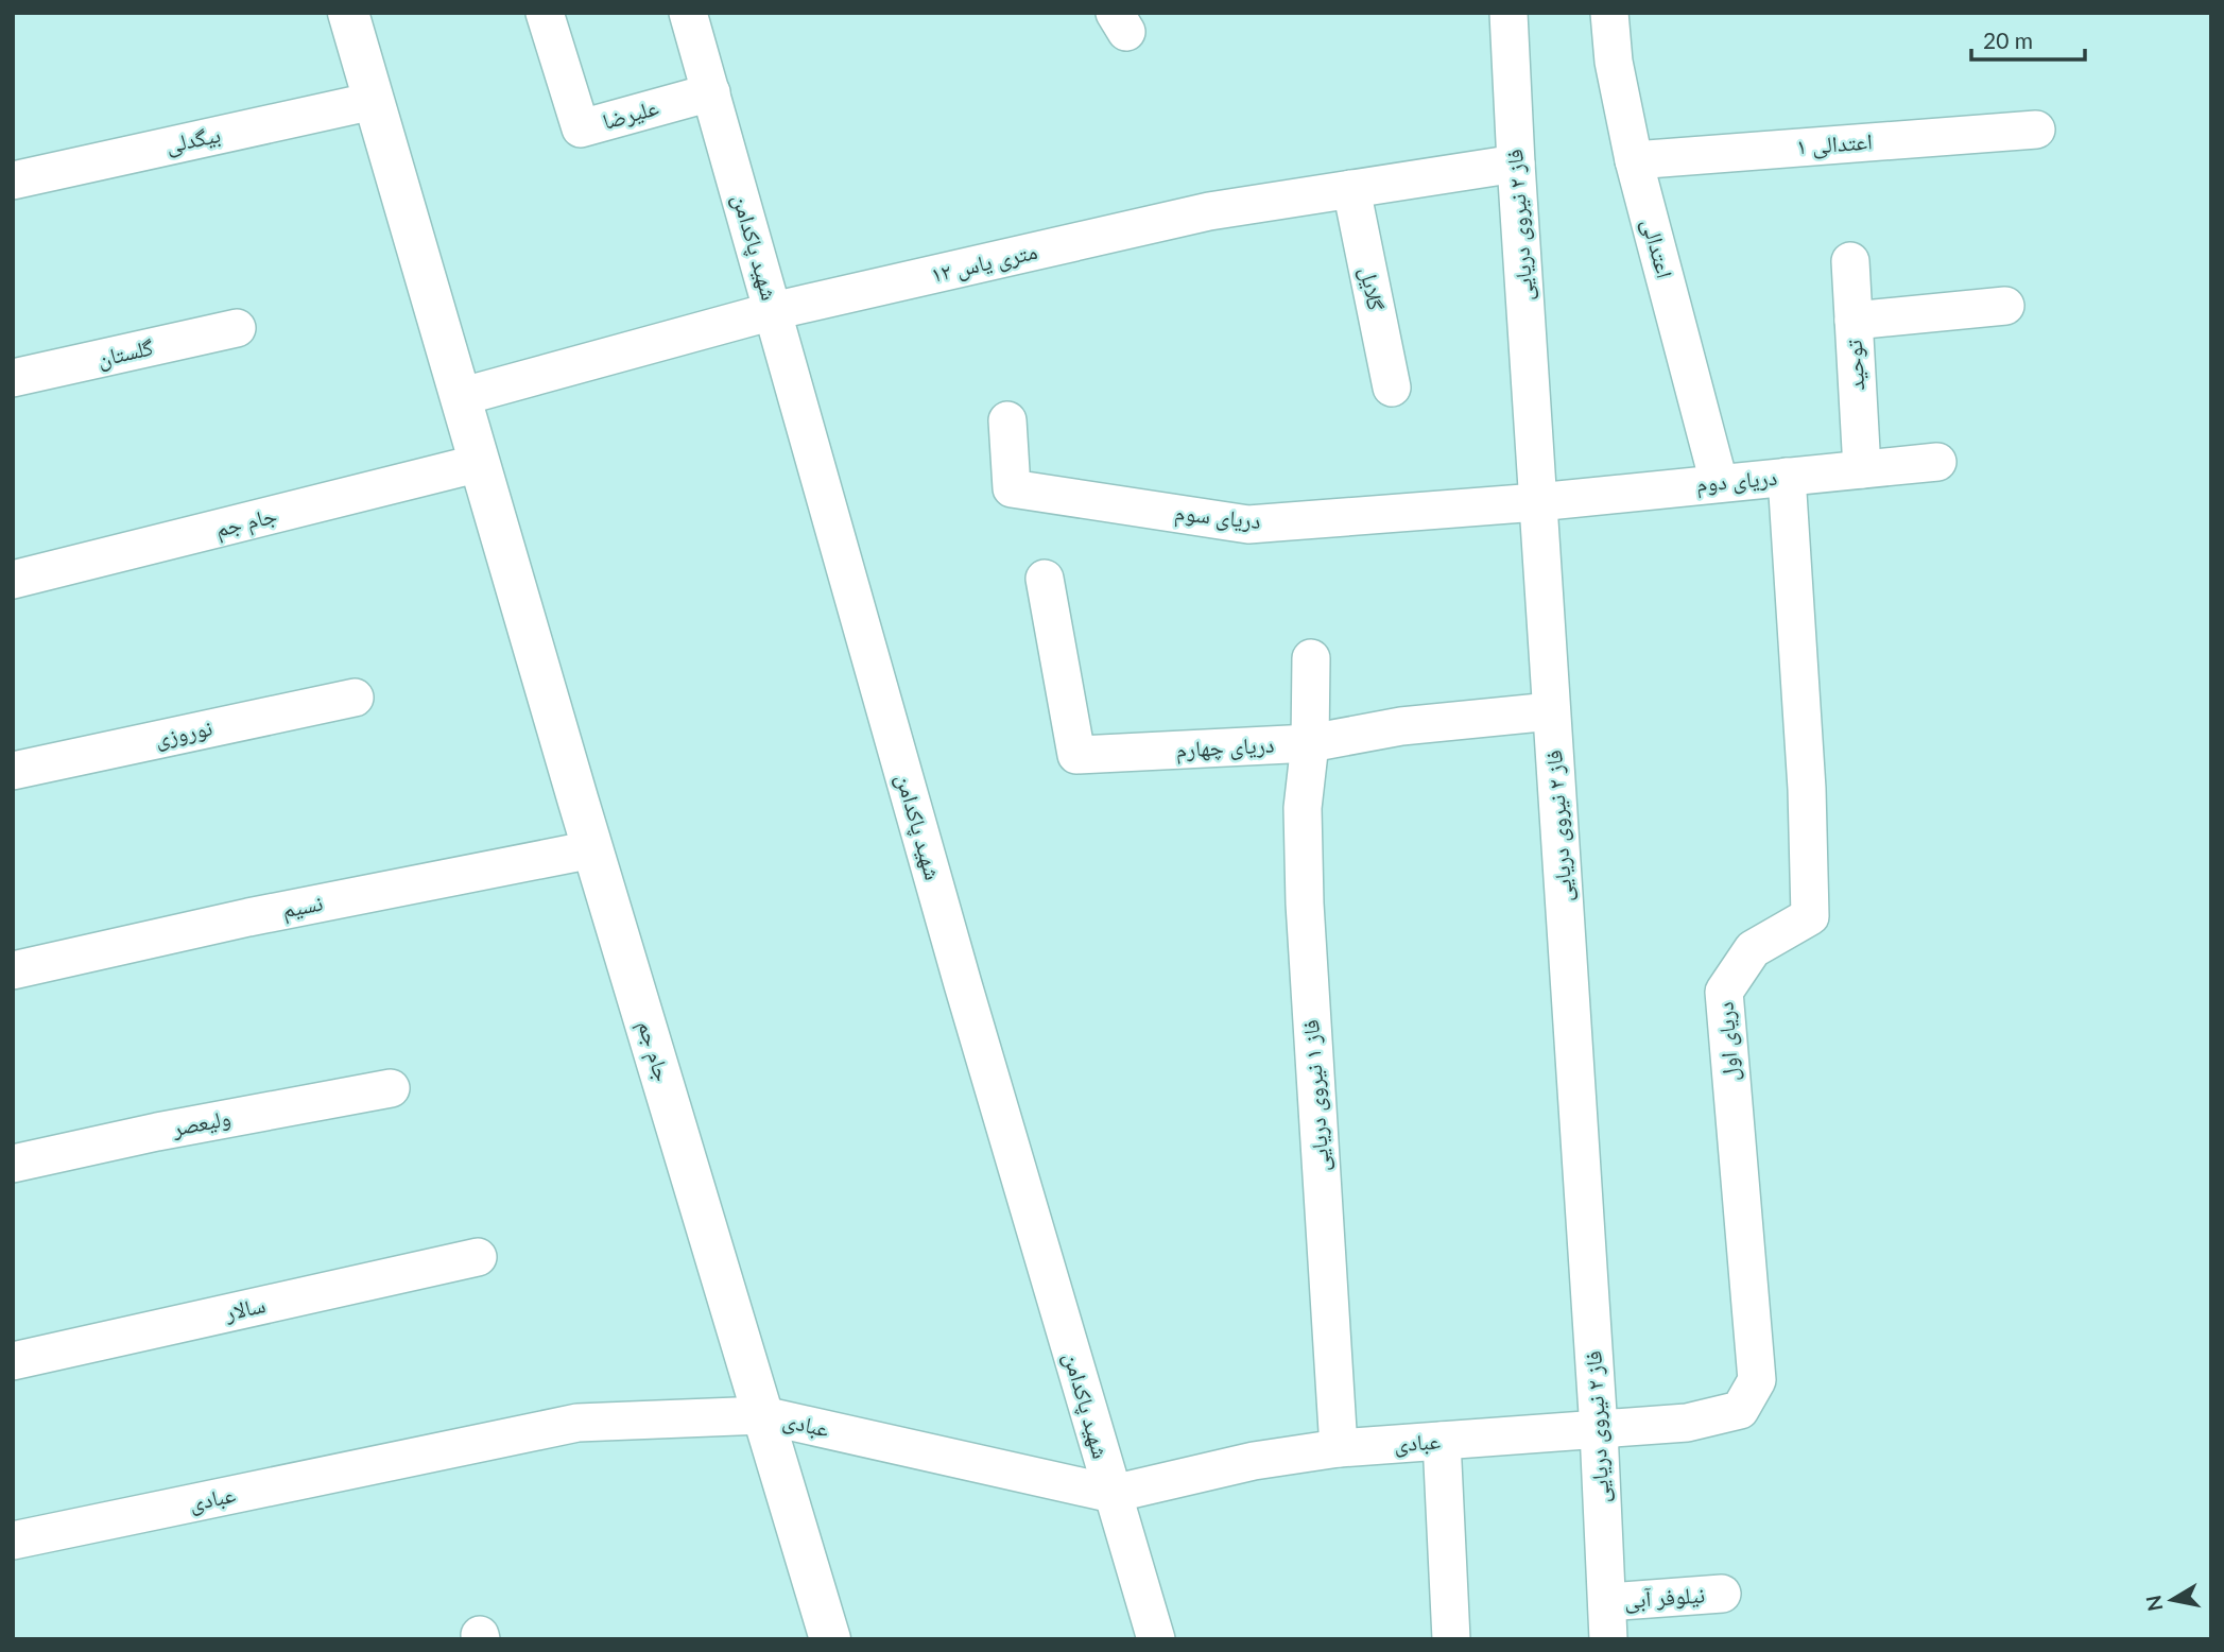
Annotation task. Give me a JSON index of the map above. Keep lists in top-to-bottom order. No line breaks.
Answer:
{"streets":{"street":["علیرضا","بیگدلی","اعتدالی ۱","فاز ۲ نیروی دریایی","شهید پاکدامن","اعتدالی","۱۲ متری یاس","گلایل","گلستان","توحید","دریای دوم","دریای سوم","جام جم","نوروزی","دریای چهارم","نسیم","دریای اول","فاز ۱ نیروی دریایی","ولیعصر","سالار","عبادی","نیلوفر آبی"]},"crossings":[["علیرضا","شهید پاکدامن"],["بیگدلی","جام جم"],["اعتدالی ۱","اعتدالی"],["فاز ۲ نیروی دریایی","۱۲ متری یاس"],["فاز ۲ نیروی دریایی","دریای دوم"],["فاز ۲ نیروی دریایی","دریای سوم"],["فاز ۲ نیروی دریایی","دریای چهارم"],["فاز ۲ نیروی دریایی","دریای اول"],["فاز ۲ نیروی دریایی","عبادی"],["فاز ۲ نیروی دریایی","نیلوفر آبی"],["شهید پاکدامن","۱۲ متری یاس"],["شهید پاکدامن","عبادی"],["اعتدالی","دریای دوم"],["۱۲ متری یاس","گلایل"],["۱۲ متری یاس","جام جم"],["توحید","دریای دوم"],["دریای دوم","دریای سوم"],["دریای دوم","دریای اول"],["جام جم","نسیم"],["جام جم","عبادی"],["دریای چهارم","فاز ۱ نیروی دریایی"],["دریای اول","عبادی"],["فاز ۱ نیروی دریایی","عبادی"]],"scale_bar":"20 m","north":"left"}
